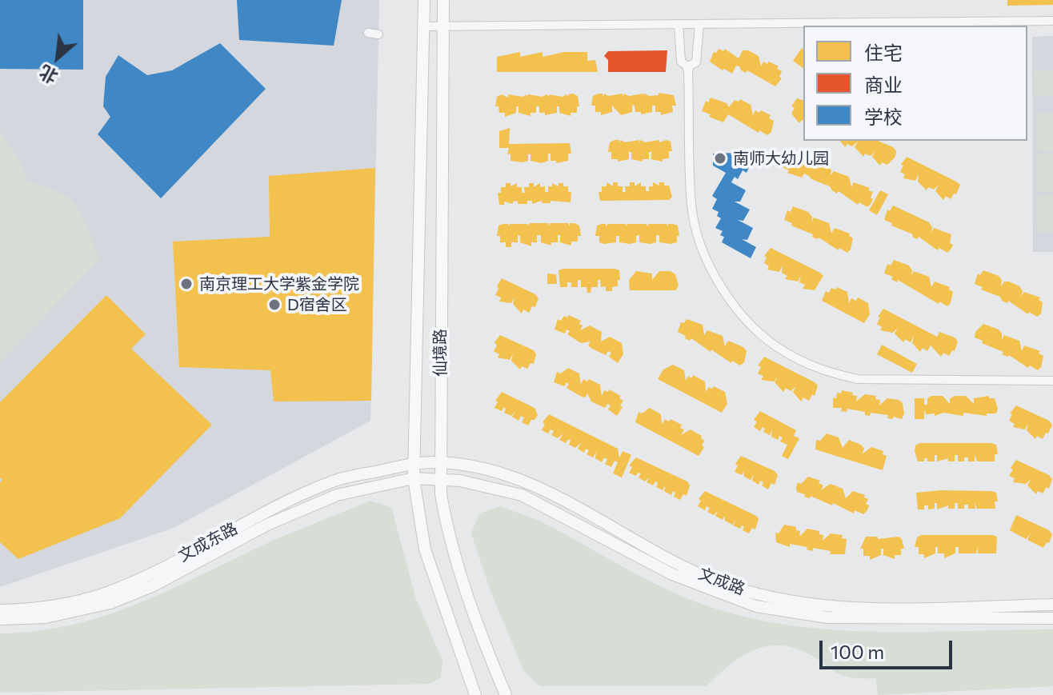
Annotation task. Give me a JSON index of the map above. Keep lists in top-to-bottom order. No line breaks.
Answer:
{"streets":{"main road":["仙境路"],"street":["文成东路","文成路"]},"crossings":[["仙境路","文成东路"],["仙境路","文成路"],["文成东路","文成路"]],"places":["南师大幼儿园","南京理工大学紫金学院","D宿舍区"],"legend":["住宅","商业","学校"],"scale_bar":"100 m","north":"bottom left"}
